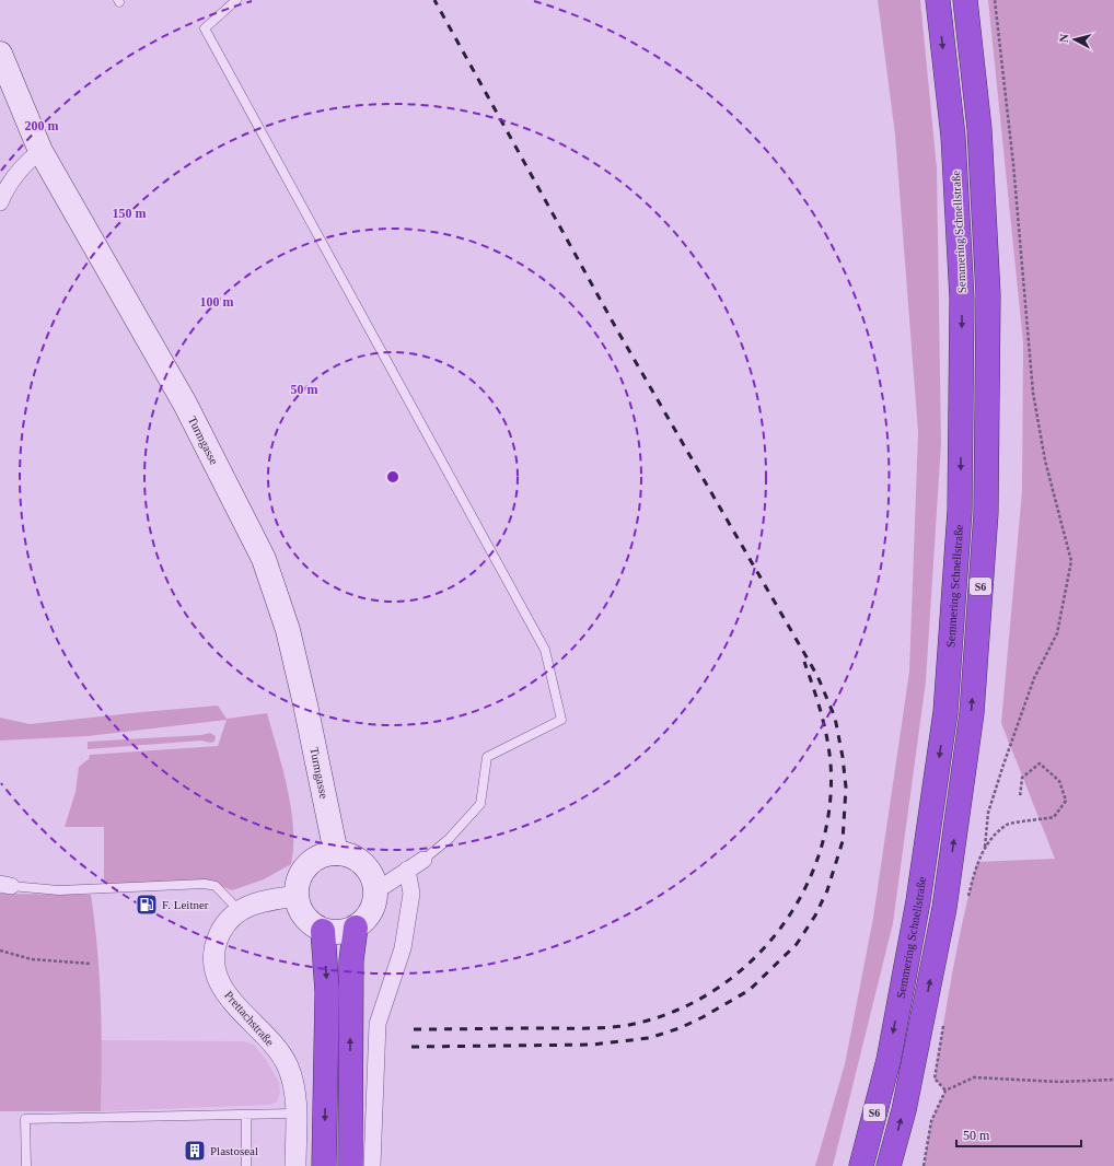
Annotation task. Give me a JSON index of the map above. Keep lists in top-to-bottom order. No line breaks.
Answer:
{"streets":{"highway":["Semmering Schnellstraße","S6"],"main road":["Turmgasse"],"street":["Prettachstraße"]},"crossings":[["Turmgasse","Prettachstraße"]],"places":{"fuel station":["F. Leitner"],"building":["Plastoseal"]},"scale_bar":"50 m","north":"left","rings":["200 m","150 m","100 m","50 m"]}
